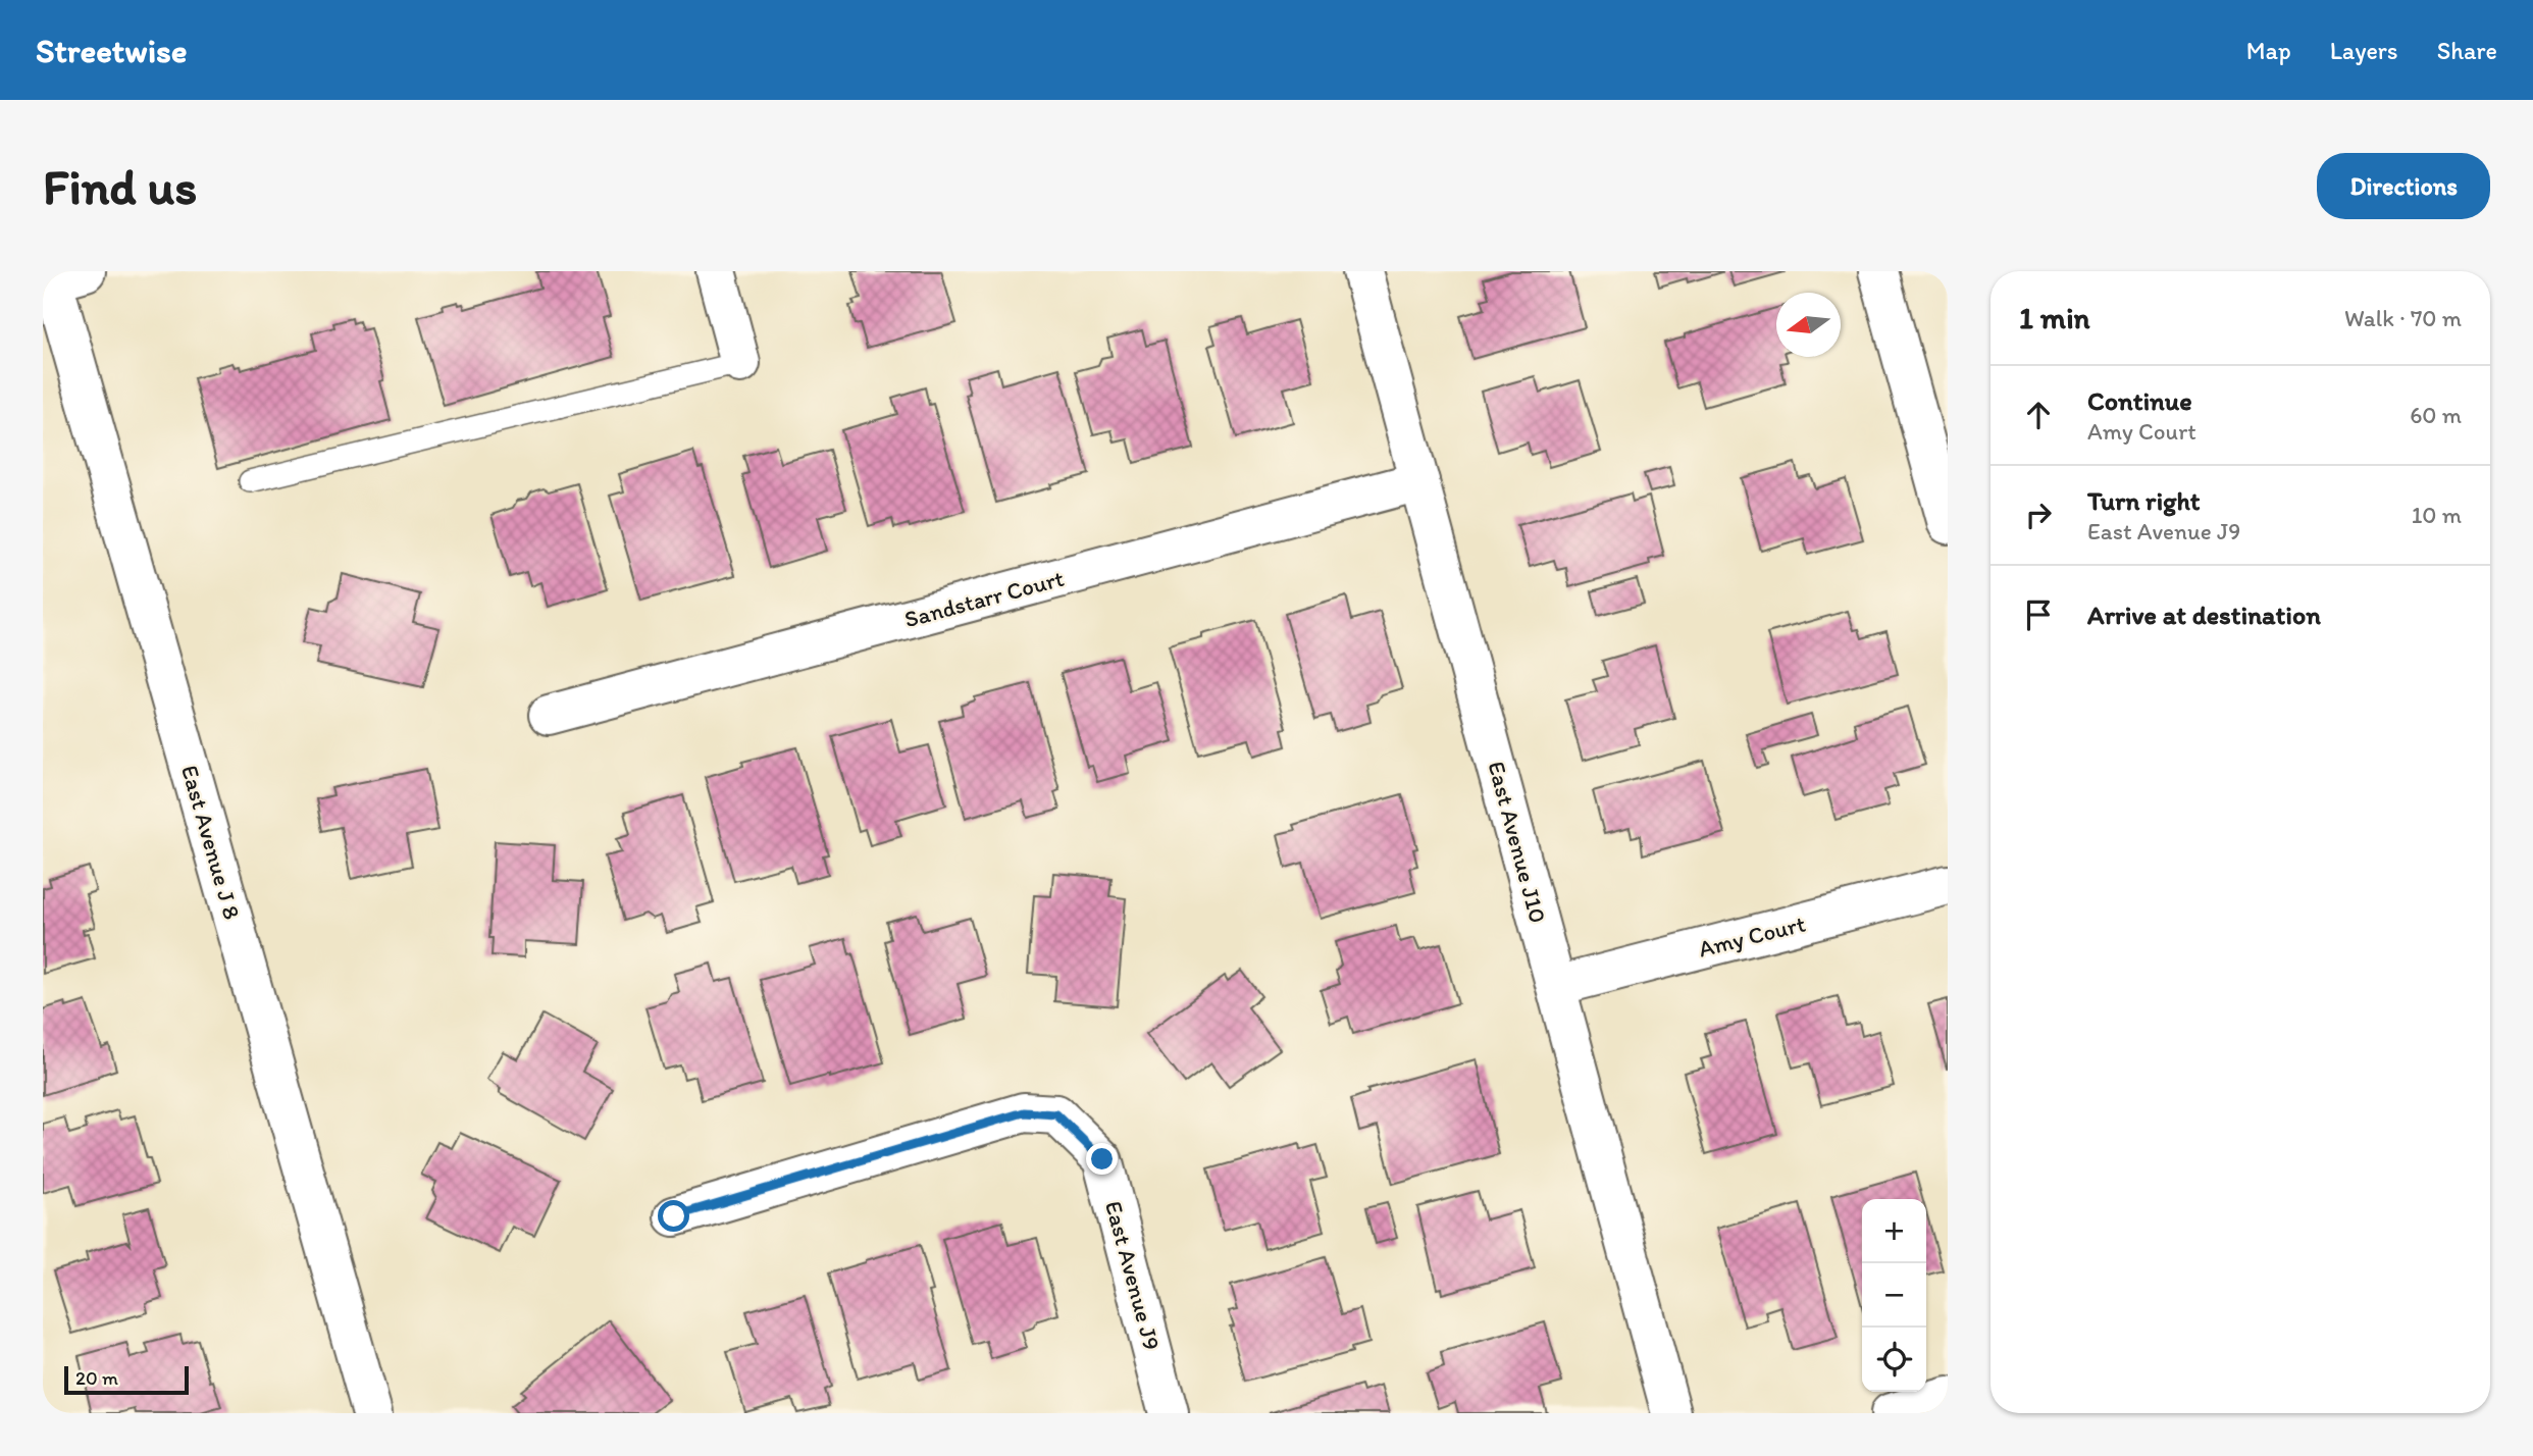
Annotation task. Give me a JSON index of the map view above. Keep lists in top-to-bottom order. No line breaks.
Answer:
{"streets":{"street":["Sandstarr Court","East Avenue J 8","East Avenue J10","Amy Court","East Avenue J9"]},"crossings":[["Sandstarr Court","East Avenue J10"],["East Avenue J10","Amy Court"]],"scale_bar":"20 m","north":"left","page":{"header":"Streetwise","nav":["Map","Layers","Share"],"buttons":"Directions","title":"Find us","heading":["1 min","Walk · 70 m"],"list":[["Continue","Amy Court","60 m"],["Turn right","East Avenue J9","10 m"],"Arrive at destination"],"map_buttons":["+","−"],"scale":"20 m"}}
